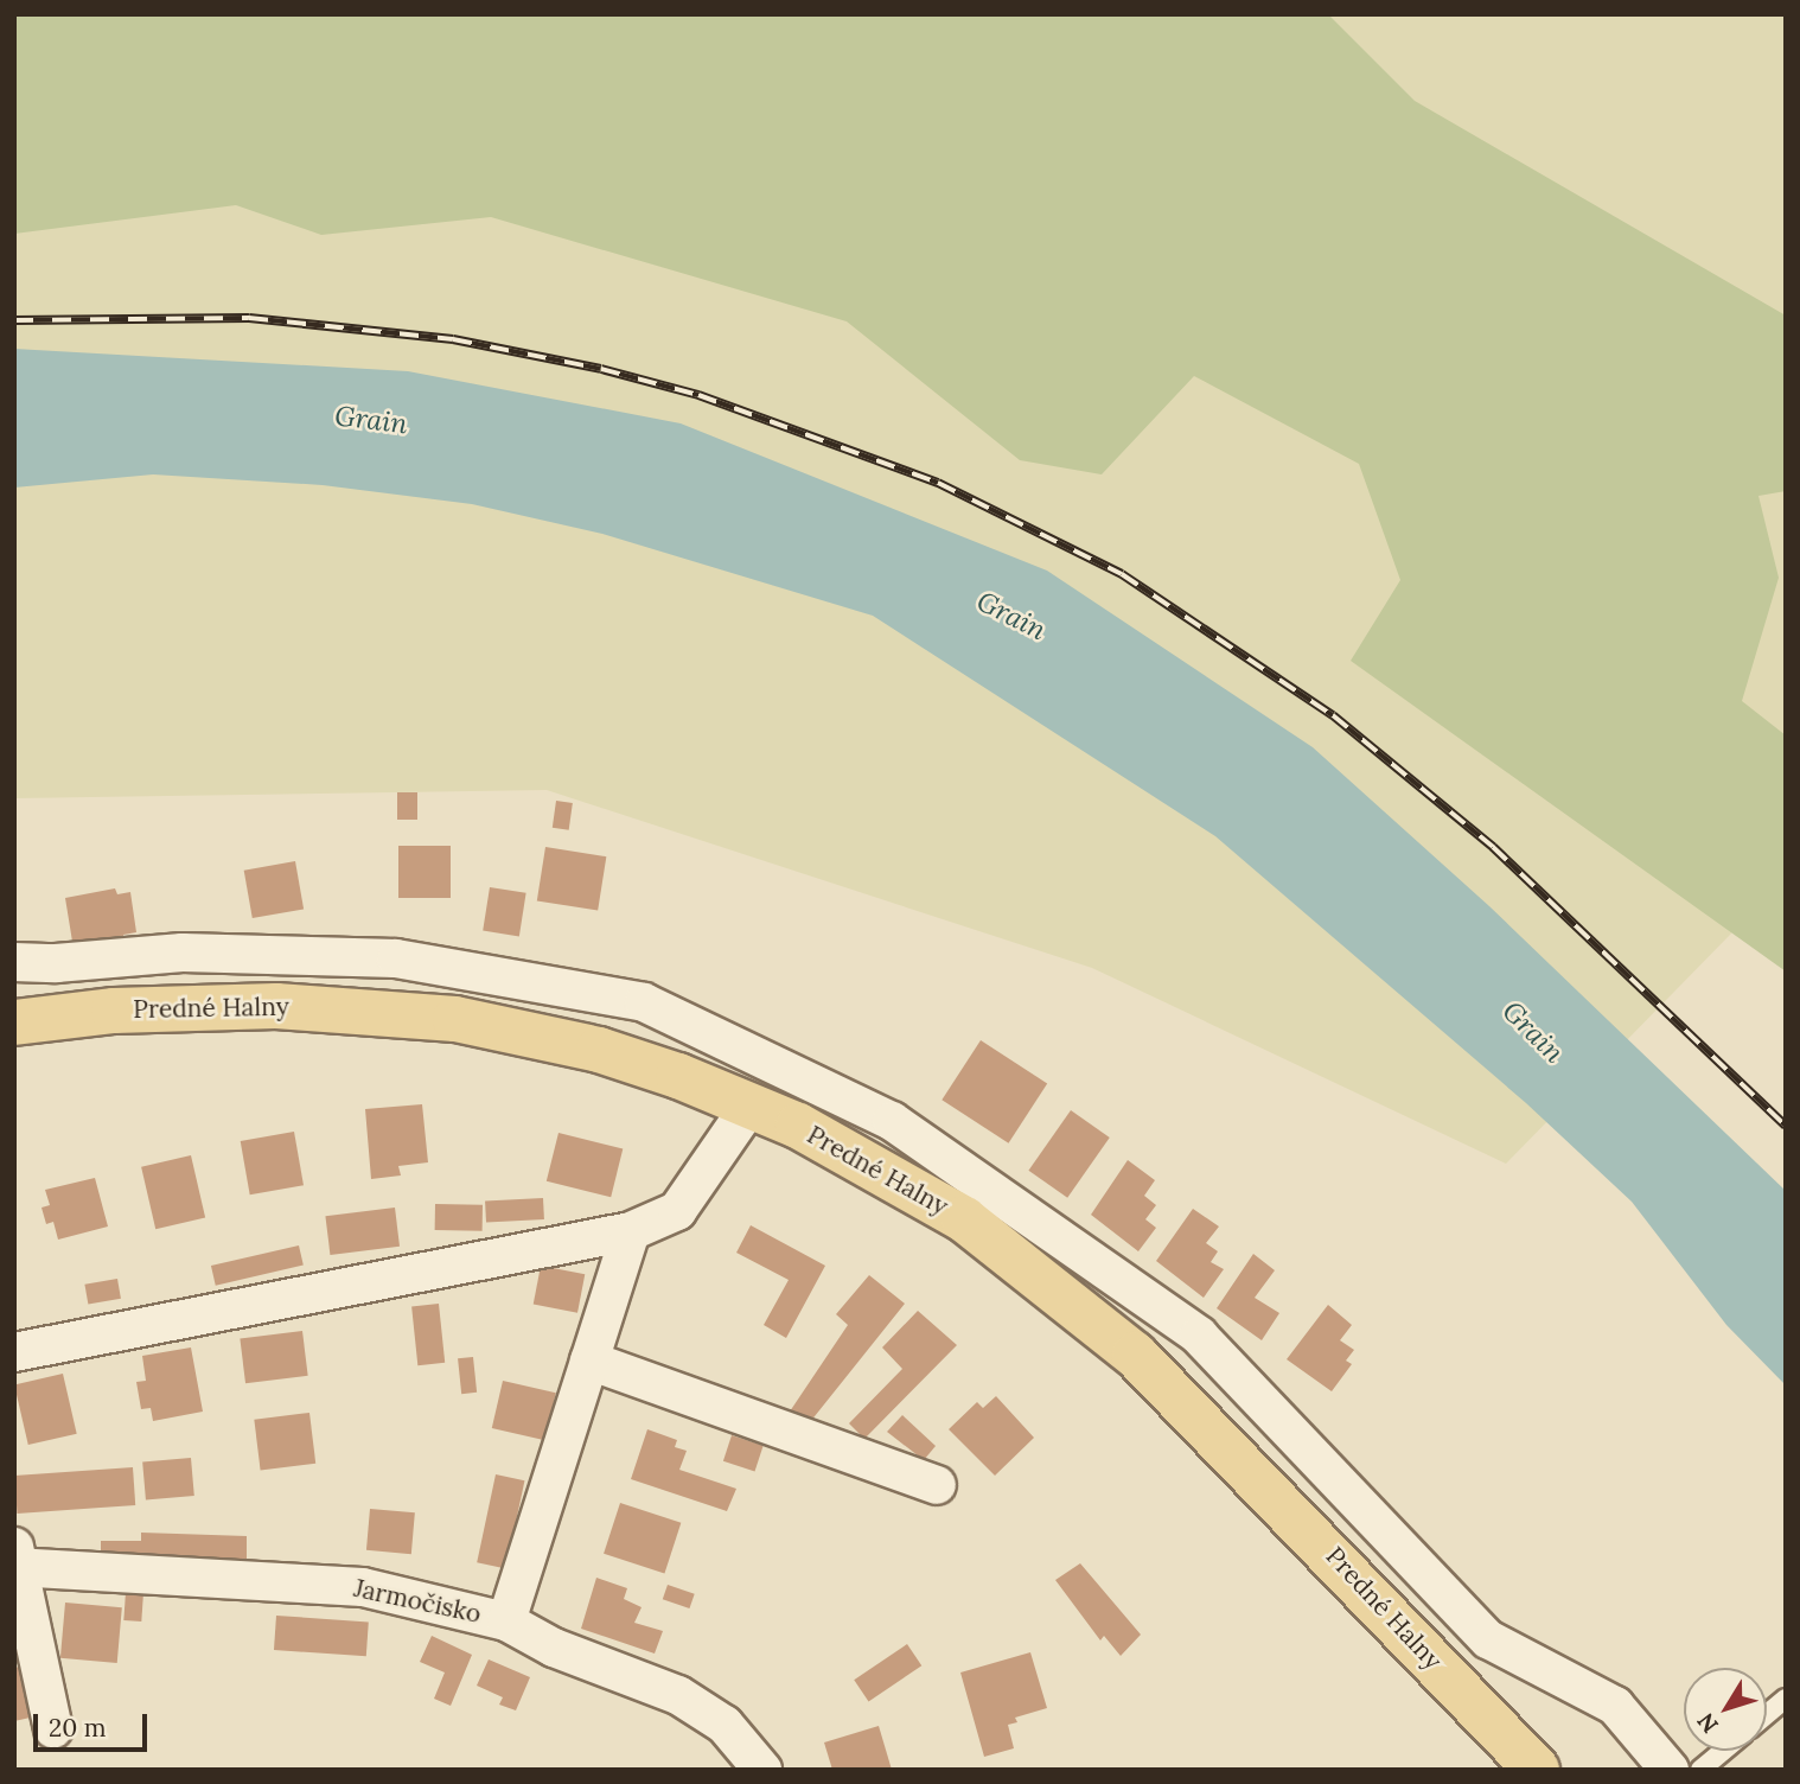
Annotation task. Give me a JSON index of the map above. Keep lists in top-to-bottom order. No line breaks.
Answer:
{"streets":{"main road":["Predné Halny"],"street":["Jarmočisko"]},"water":["Grain"],"scale_bar":"20 m","north":"bottom left"}
